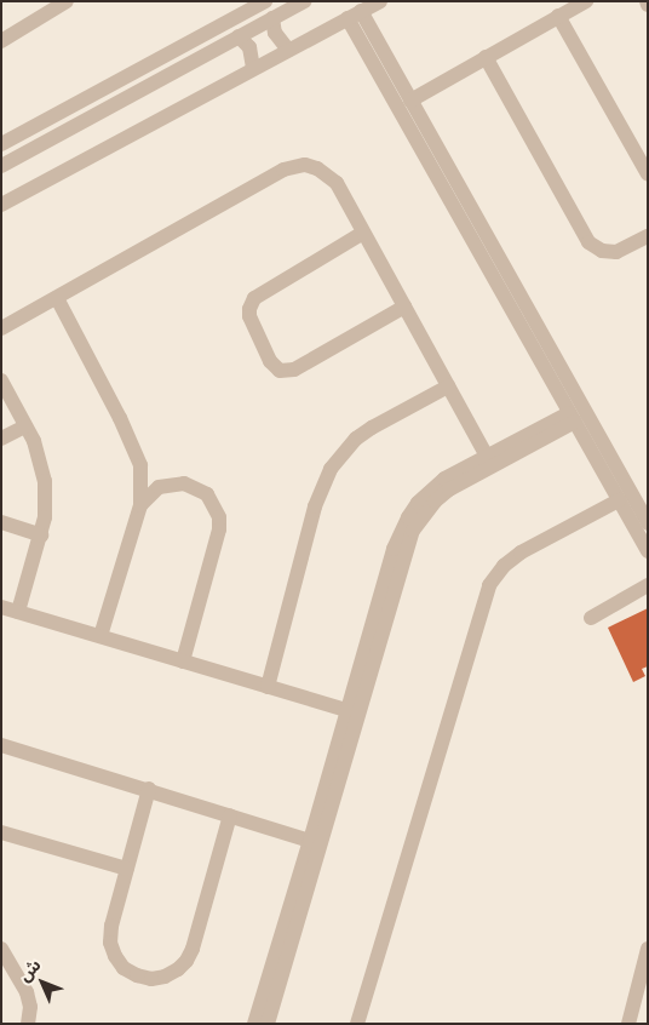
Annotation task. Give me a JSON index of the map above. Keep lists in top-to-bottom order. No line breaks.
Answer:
{"north":"top left"}
